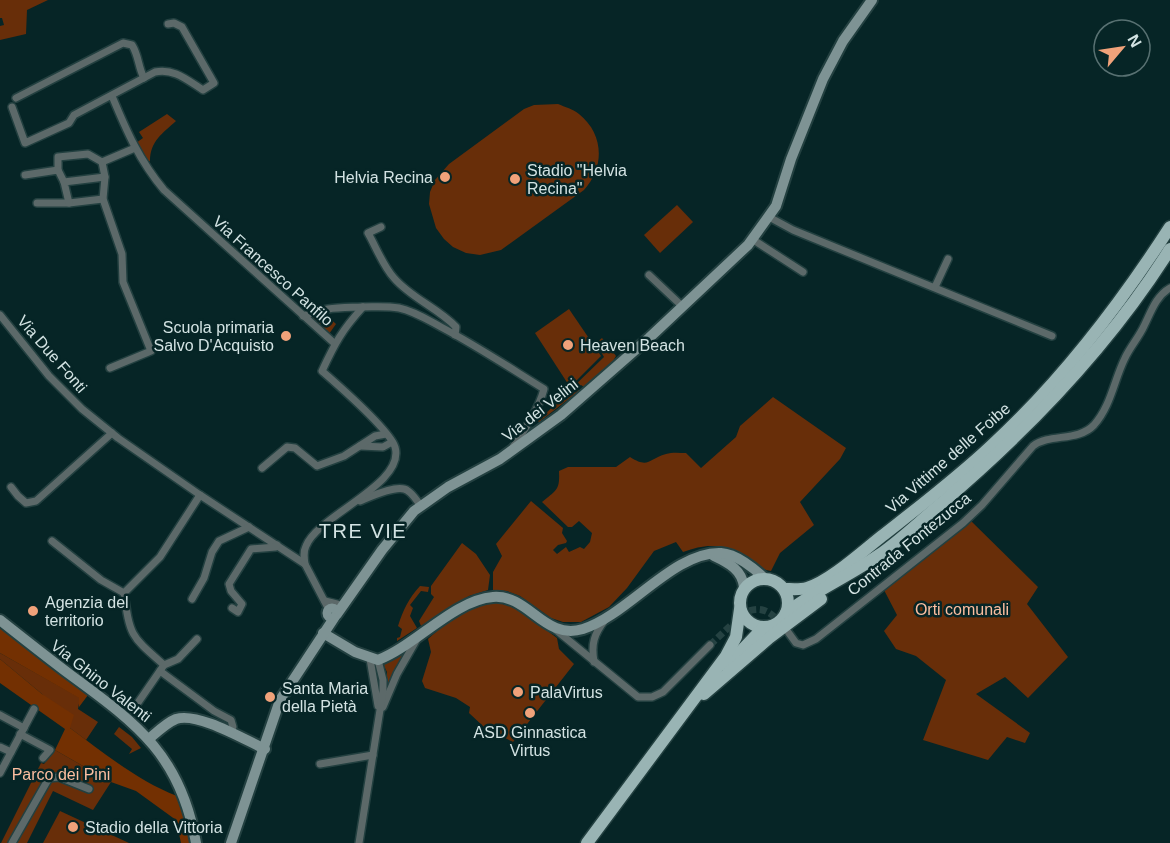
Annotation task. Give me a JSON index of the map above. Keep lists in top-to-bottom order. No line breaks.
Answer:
{"streets":{"main road":["Via Vittime delle Foibe"],"street":["Via Francesco Panfilo","Via Due Fonti","Via dei Velini","Contrada Fontezucca","Via Ghino Valenti"]},"crossings":[["Via Due Fonti","Via dei Velini"]],"districts":["TRE VIE"],"parks":["Orti comunali","Parco dei Pini"],"places":["Helvia Recina","Stadio \"Helvia Recina\"","Scuola primaria Salvo D'Acquisto","Heaven Beach","Agenzia del territorio","PalaVirtus","Santa Maria della Pietà","ASD Ginnastica Virtus","Stadio della Vittoria"],"north":"top right"}
